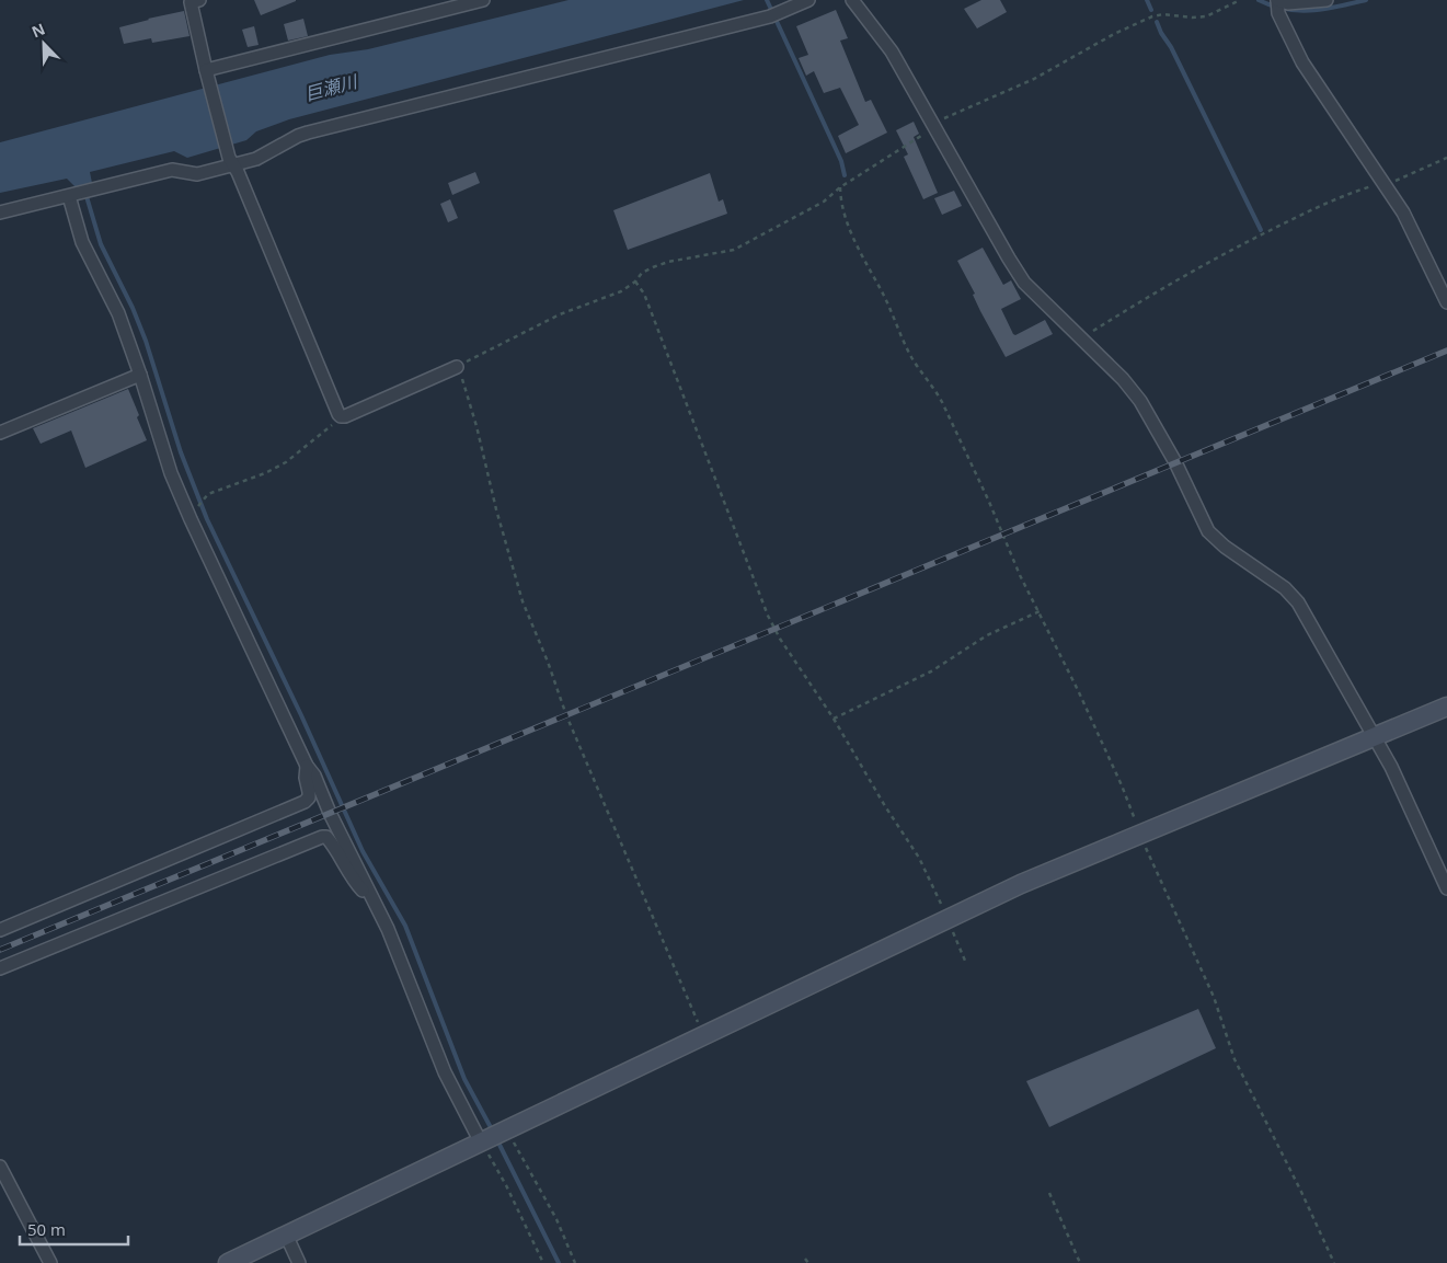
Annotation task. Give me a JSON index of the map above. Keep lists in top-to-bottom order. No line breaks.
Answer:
{"water":["巨瀬川"],"scale_bar":"50 m","north":"top left"}
